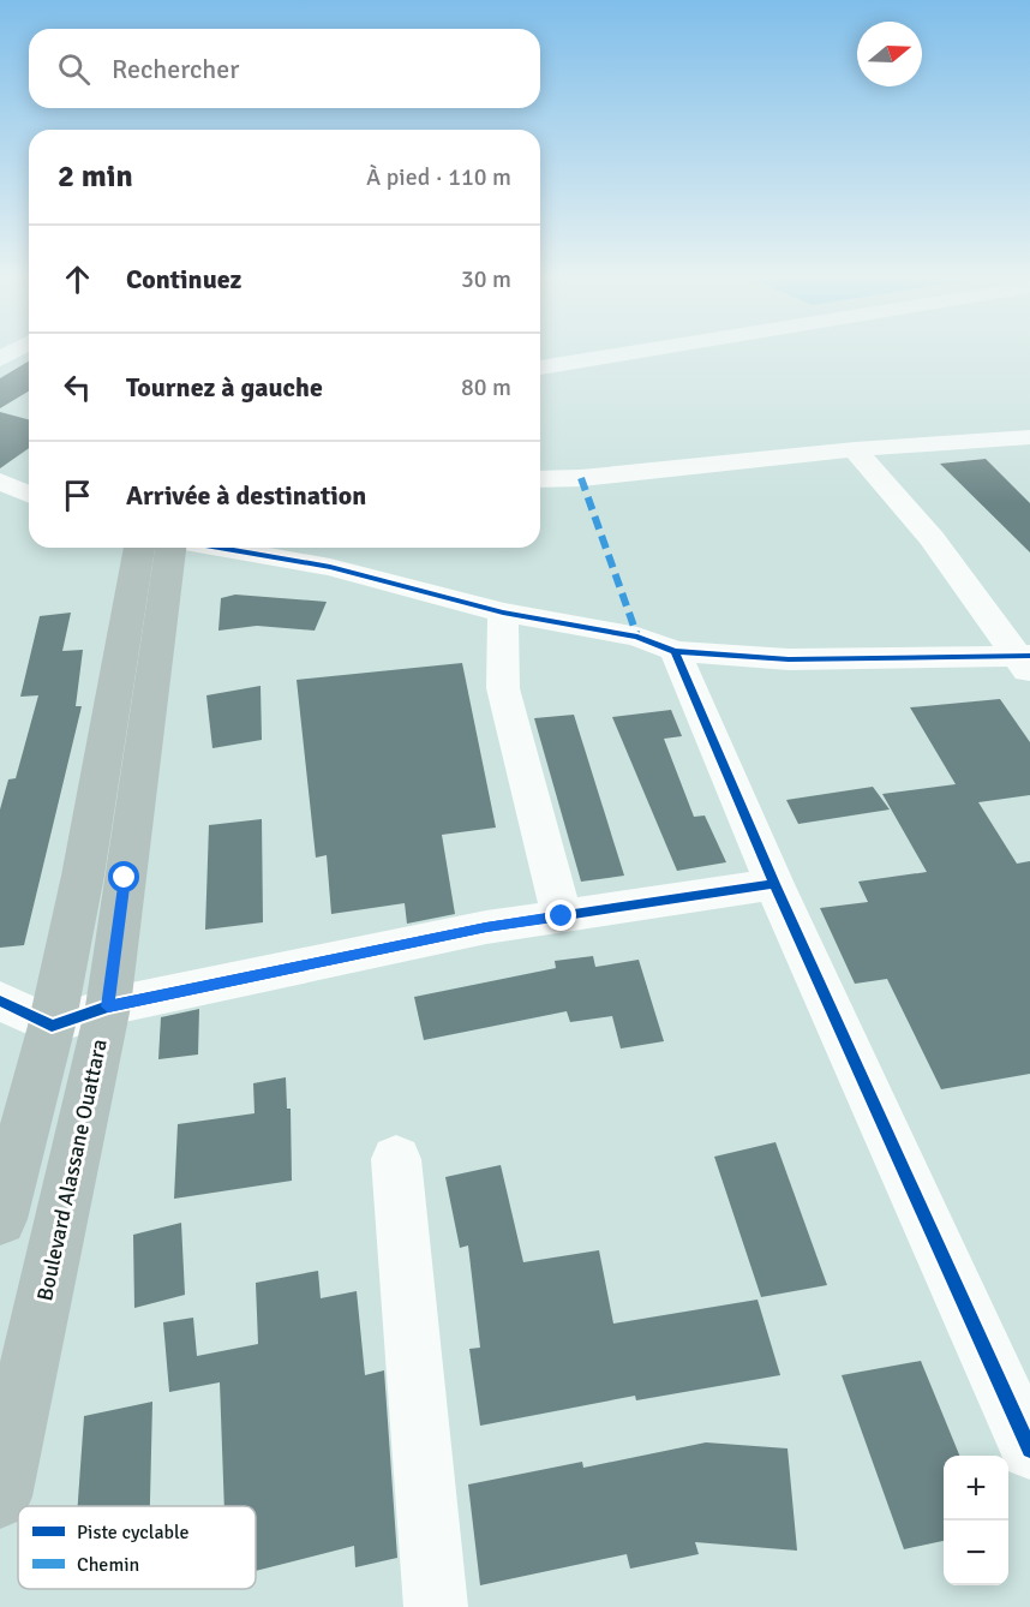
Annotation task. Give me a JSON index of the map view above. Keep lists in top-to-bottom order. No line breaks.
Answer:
{"streets":{"main road":["Boulevard Alassane Ouattara"]},"legend":["Piste cyclable","Chemin"],"north":"right","page":{"search":"Rechercher","heading":["2 min","À pied · 110 m"],"list":[["Continuez","30 m"],["Tournez à gauche","80 m"],"Arrivée à destination"],"map_buttons":["+","−"]}}
